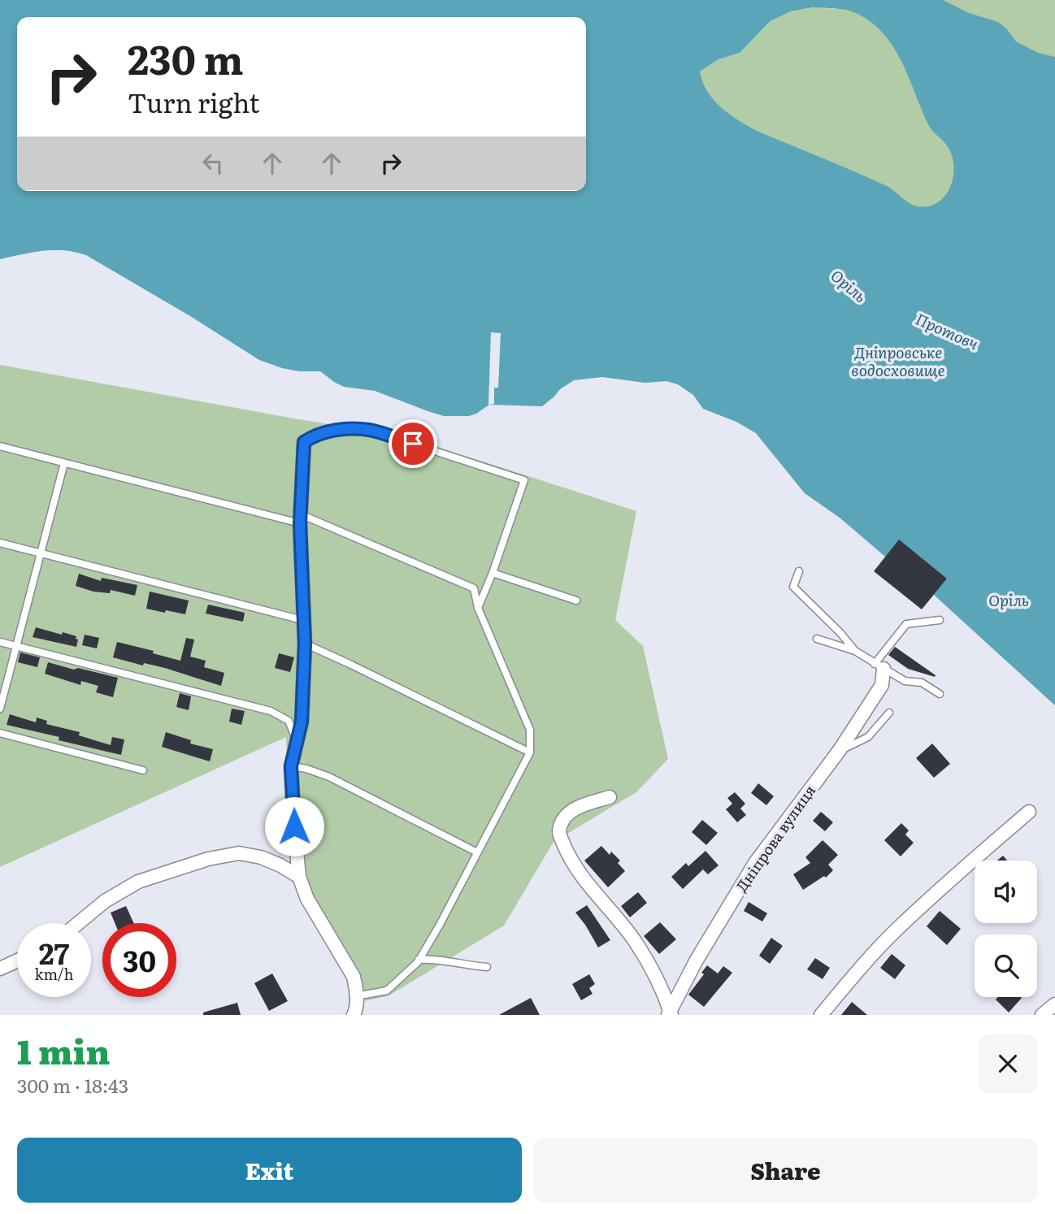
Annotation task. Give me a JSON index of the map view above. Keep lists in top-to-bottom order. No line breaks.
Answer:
{"streets":{"street":["Дніпрова вулиця"]},"water":["Оріль","Протовч","Дніпровське водосховище","Орiль"],"page":{"turn":["230 m","Turn right"],"speed":"27 km/h","limit":"30","heading":["1 min","300 m · 18:43"],"buttons":["Exit","Share"]}}
